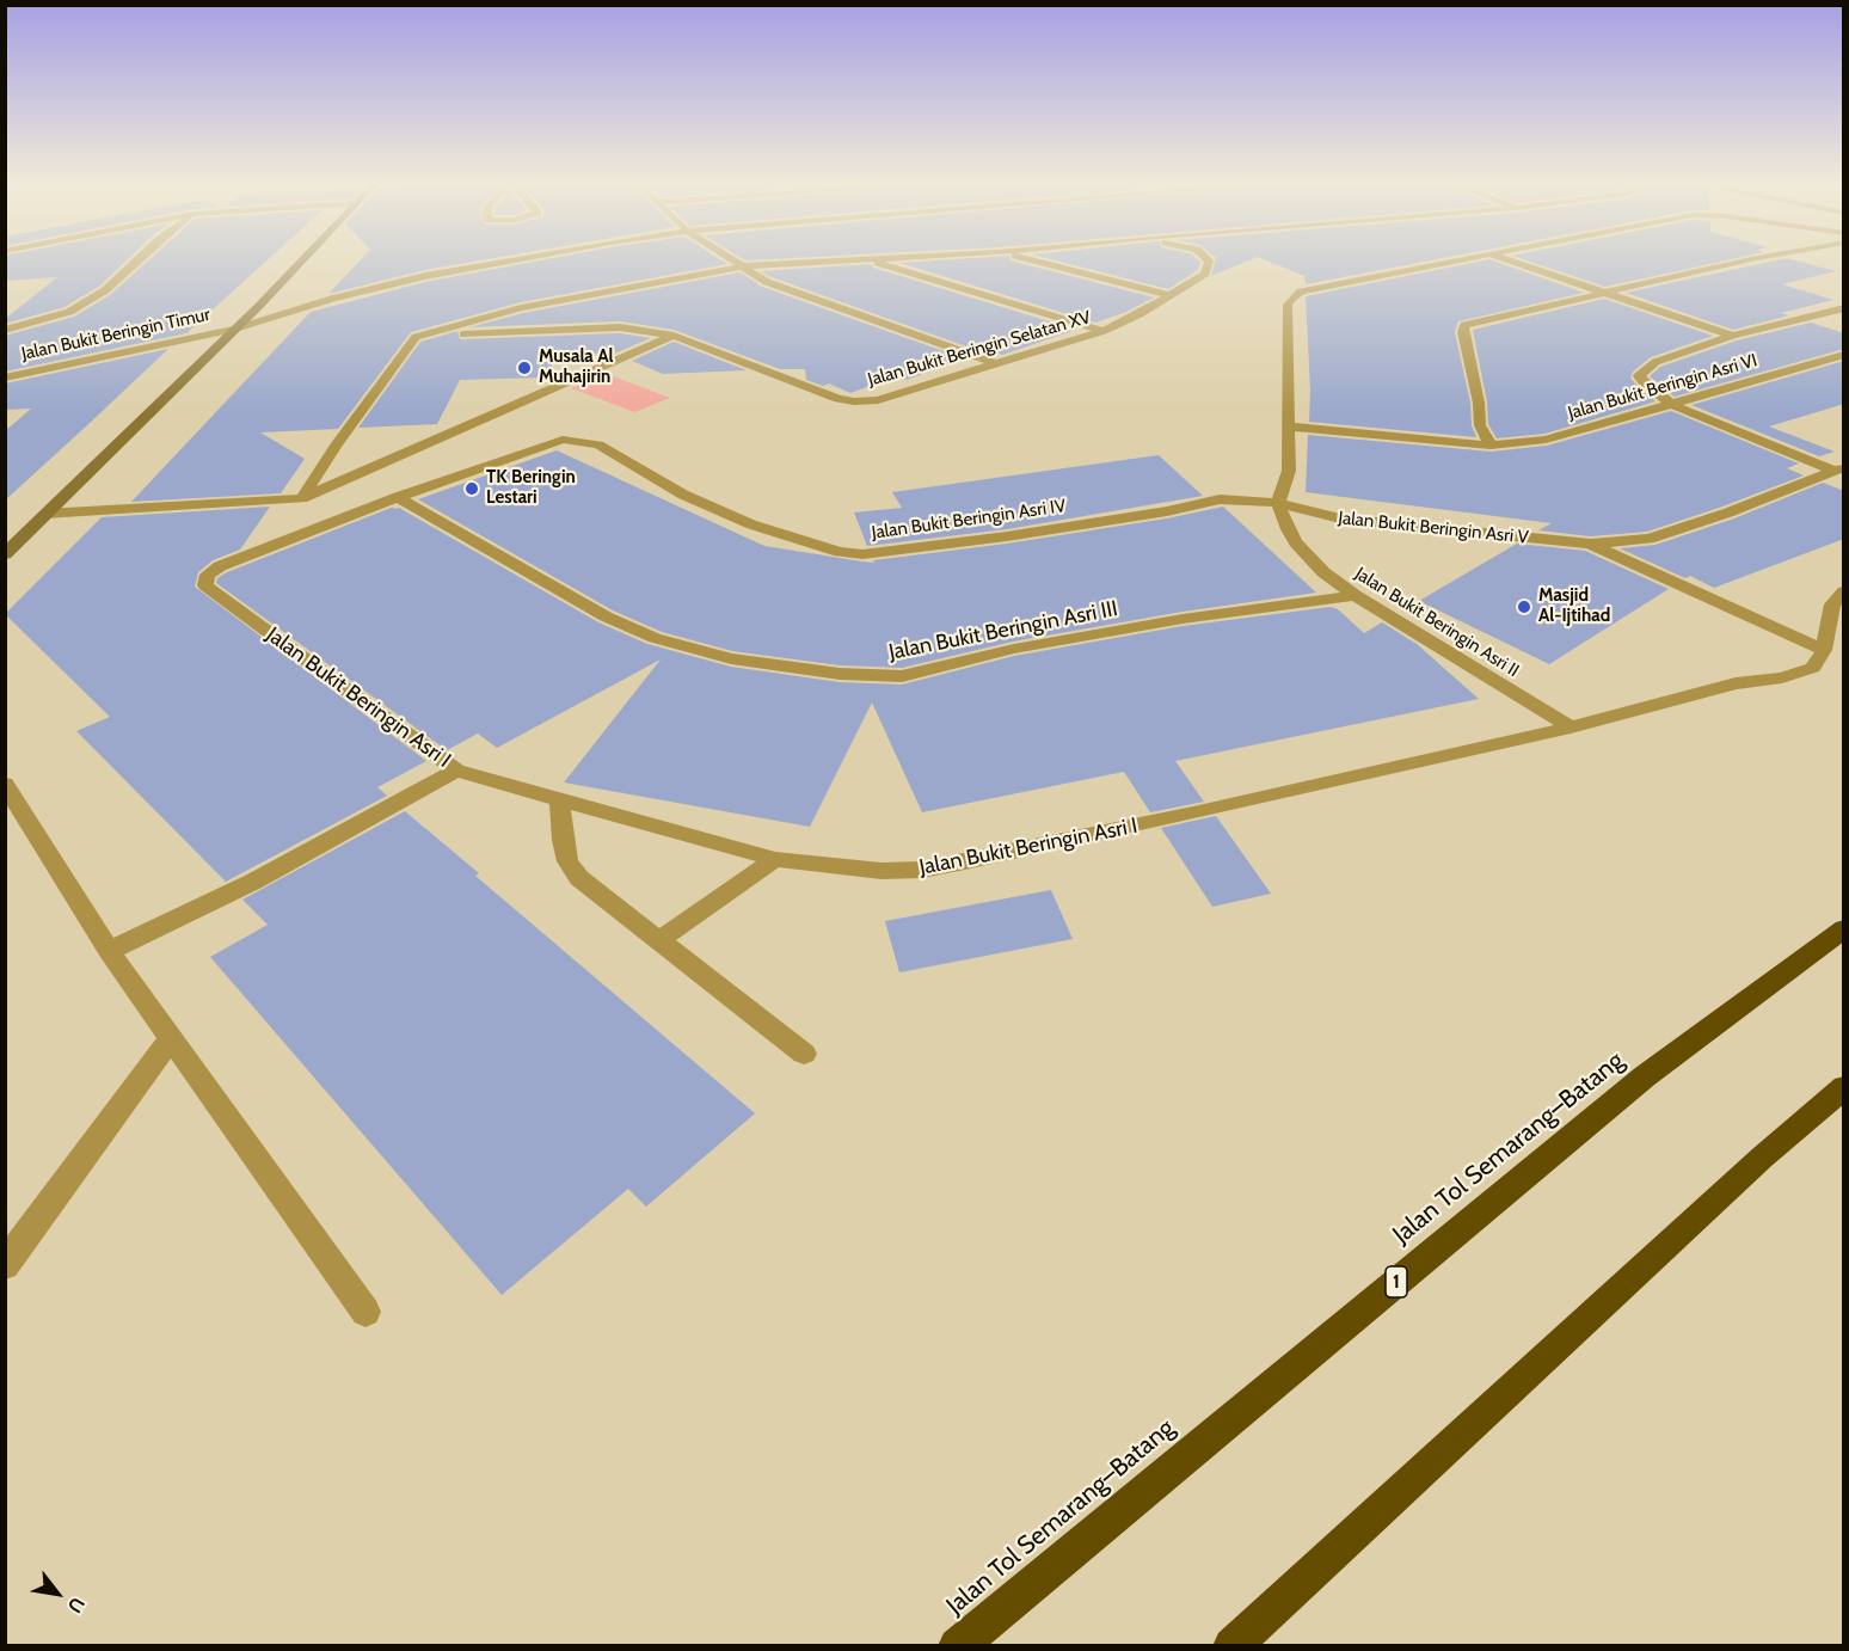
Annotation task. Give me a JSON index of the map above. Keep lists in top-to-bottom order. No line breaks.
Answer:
{"streets":{"highway":["Jalan Tol Semarang–Batang","1"],"street":["Jalan Bukit Beringin Timur","Jalan Bukit Beringin Selatan XV","Jalan Bukit Beringin Asri VI","Jalan Bukit Beringin Asri IV","Jalan Bukit Beringin Asri V","Jalan Bukit Beringin Asri II","Jalan Bukit Beringin Asri III","Jalan Bukit Beringin Asri I"]},"crossings":[["Jalan Bukit Beringin Asri IV","Jalan Bukit Beringin Asri V"],["Jalan Bukit Beringin Asri IV","Jalan Bukit Beringin Asri II"],["Jalan Bukit Beringin Asri IV","Jalan Bukit Beringin Asri III"],["Jalan Bukit Beringin Asri IV","Jalan Bukit Beringin Asri I"],["Jalan Bukit Beringin Asri V","Jalan Bukit Beringin Asri II"],["Jalan Bukit Beringin Asri V","Jalan Bukit Beringin Asri I"],["Jalan Bukit Beringin Asri II","Jalan Bukit Beringin Asri III"],["Jalan Bukit Beringin Asri II","Jalan Bukit Beringin Asri I"],["Jalan Bukit Beringin Asri III","Jalan Bukit Beringin Asri I"]],"places":["Musala Al Muhajirin","TK Beringin Lestari","Masjid Al-Ijtihad"],"north":"bottom right"}
